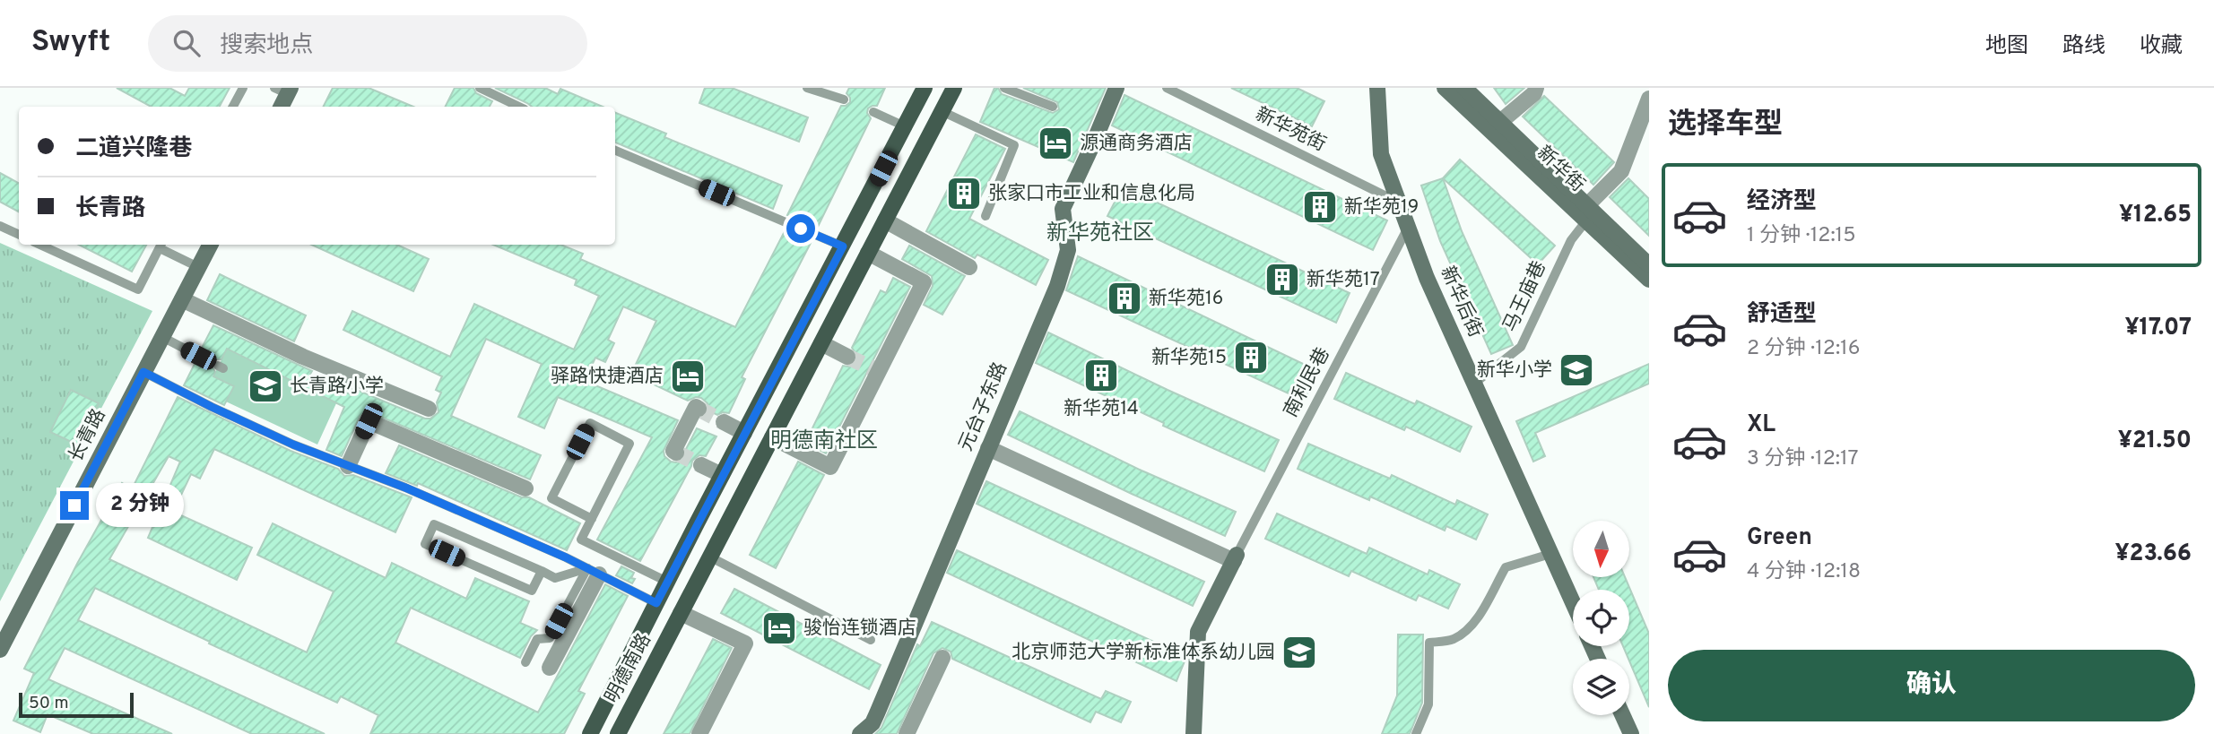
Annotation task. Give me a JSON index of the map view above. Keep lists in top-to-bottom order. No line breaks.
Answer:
{"streets":{"main road":["明德南路"],"street":["新华街","新华后街","元台子东路","长青路"],"lane":["新华苑街","马王庙巷","南利民巷"]},"crossings":[["新华苑街","新华后街"],["新华街","马王庙巷"],["马王庙巷","新华后街"],["新华后街","南利民巷"]],"districts":["新华苑社区","明德南社区"],"places":{"hotel":["源通商务酒店","驿路快捷酒店","骏怡连锁酒店"],"building":["张家口市工业和信息化局","新华苑19","新华苑17","新华苑16","新华苑15","新华苑14"],"school or university":["新华小学","长青路小学","北京师范大学新标准体系幼儿园"]},"scale_bar":"50 m","north":"bottom","page":{"header":"Swyft","search":"搜索地点","nav":["地图","路线","收藏"],"heading":"选择车型","banner":["二道兴隆巷","长青路"],"list":[{"name":"经济型","note":"1 分钟 · 12:15","value":"¥12.65"},{"name":"舒适型","note":"2 分钟 · 12:16","value":"¥17.07"},{"name":"XL","note":"3 分钟 · 12:17","value":"¥21.50"},{"name":"Green","note":"4 分钟 · 12:18","value":"¥23.66"}],"bubble":"2 分钟","buttons":"确认","scale":"50 m"}}
